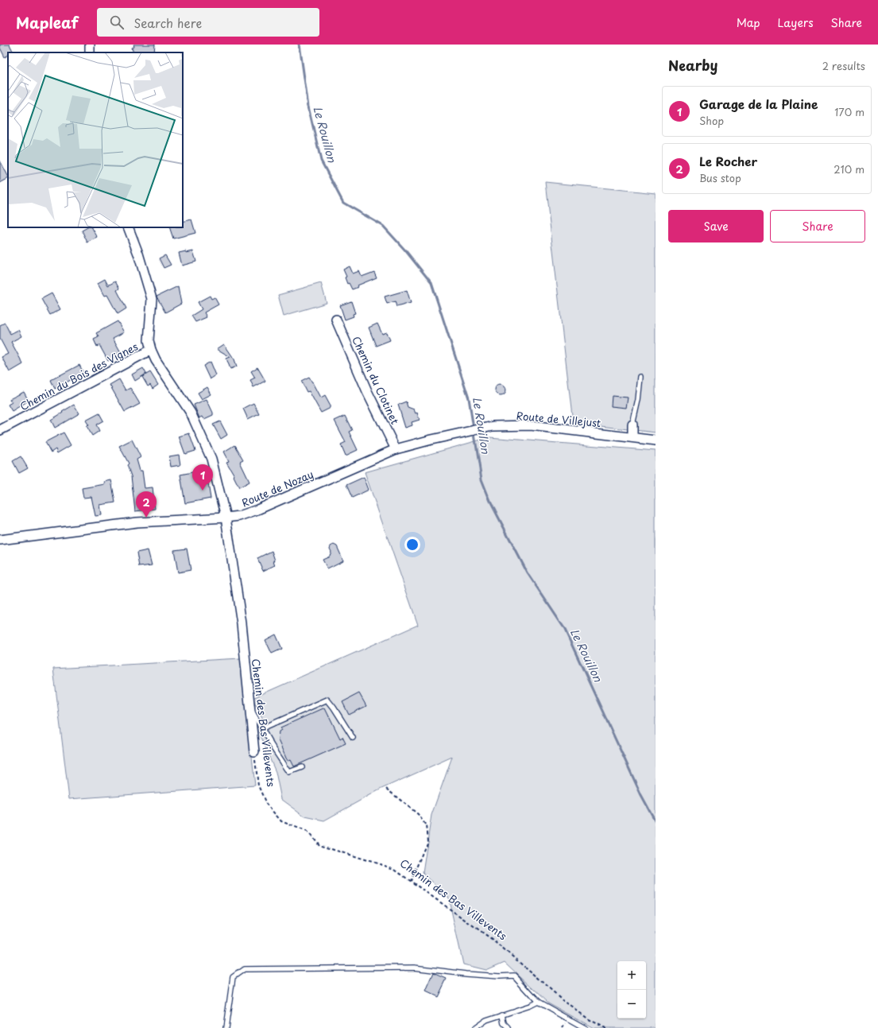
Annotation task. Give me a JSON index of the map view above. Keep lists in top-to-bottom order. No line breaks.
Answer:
{"streets":{"street":["Chemin du Bois des Vignes","Chemin du Clotinet","Route de Villejust","Route de Nozay","Chemin des Bas Villevents"]},"crossings":[["Chemin du Bois des Vignes","Chemin des Bas Villevents"],["Chemin du Clotinet","Route de Nozay"],["Route de Villejust","Route de Nozay"],["Route de Nozay","Chemin des Bas Villevents"]],"water":["Le Rouillon"],"page":{"header":"Mapleaf","search":"Search here","nav":["Map","Layers","Share"],"heading":["Nearby","2 results"],"list":[{"mark":"1","name":"Garage de la Plaine","note":"Shop","value":"170 m"},{"mark":"2","name":"Le Rocher","note":"Bus stop","value":"210 m"}],"buttons":["Save","Share"],"pins":["1","2"],"map_buttons":["+","−"]}}
